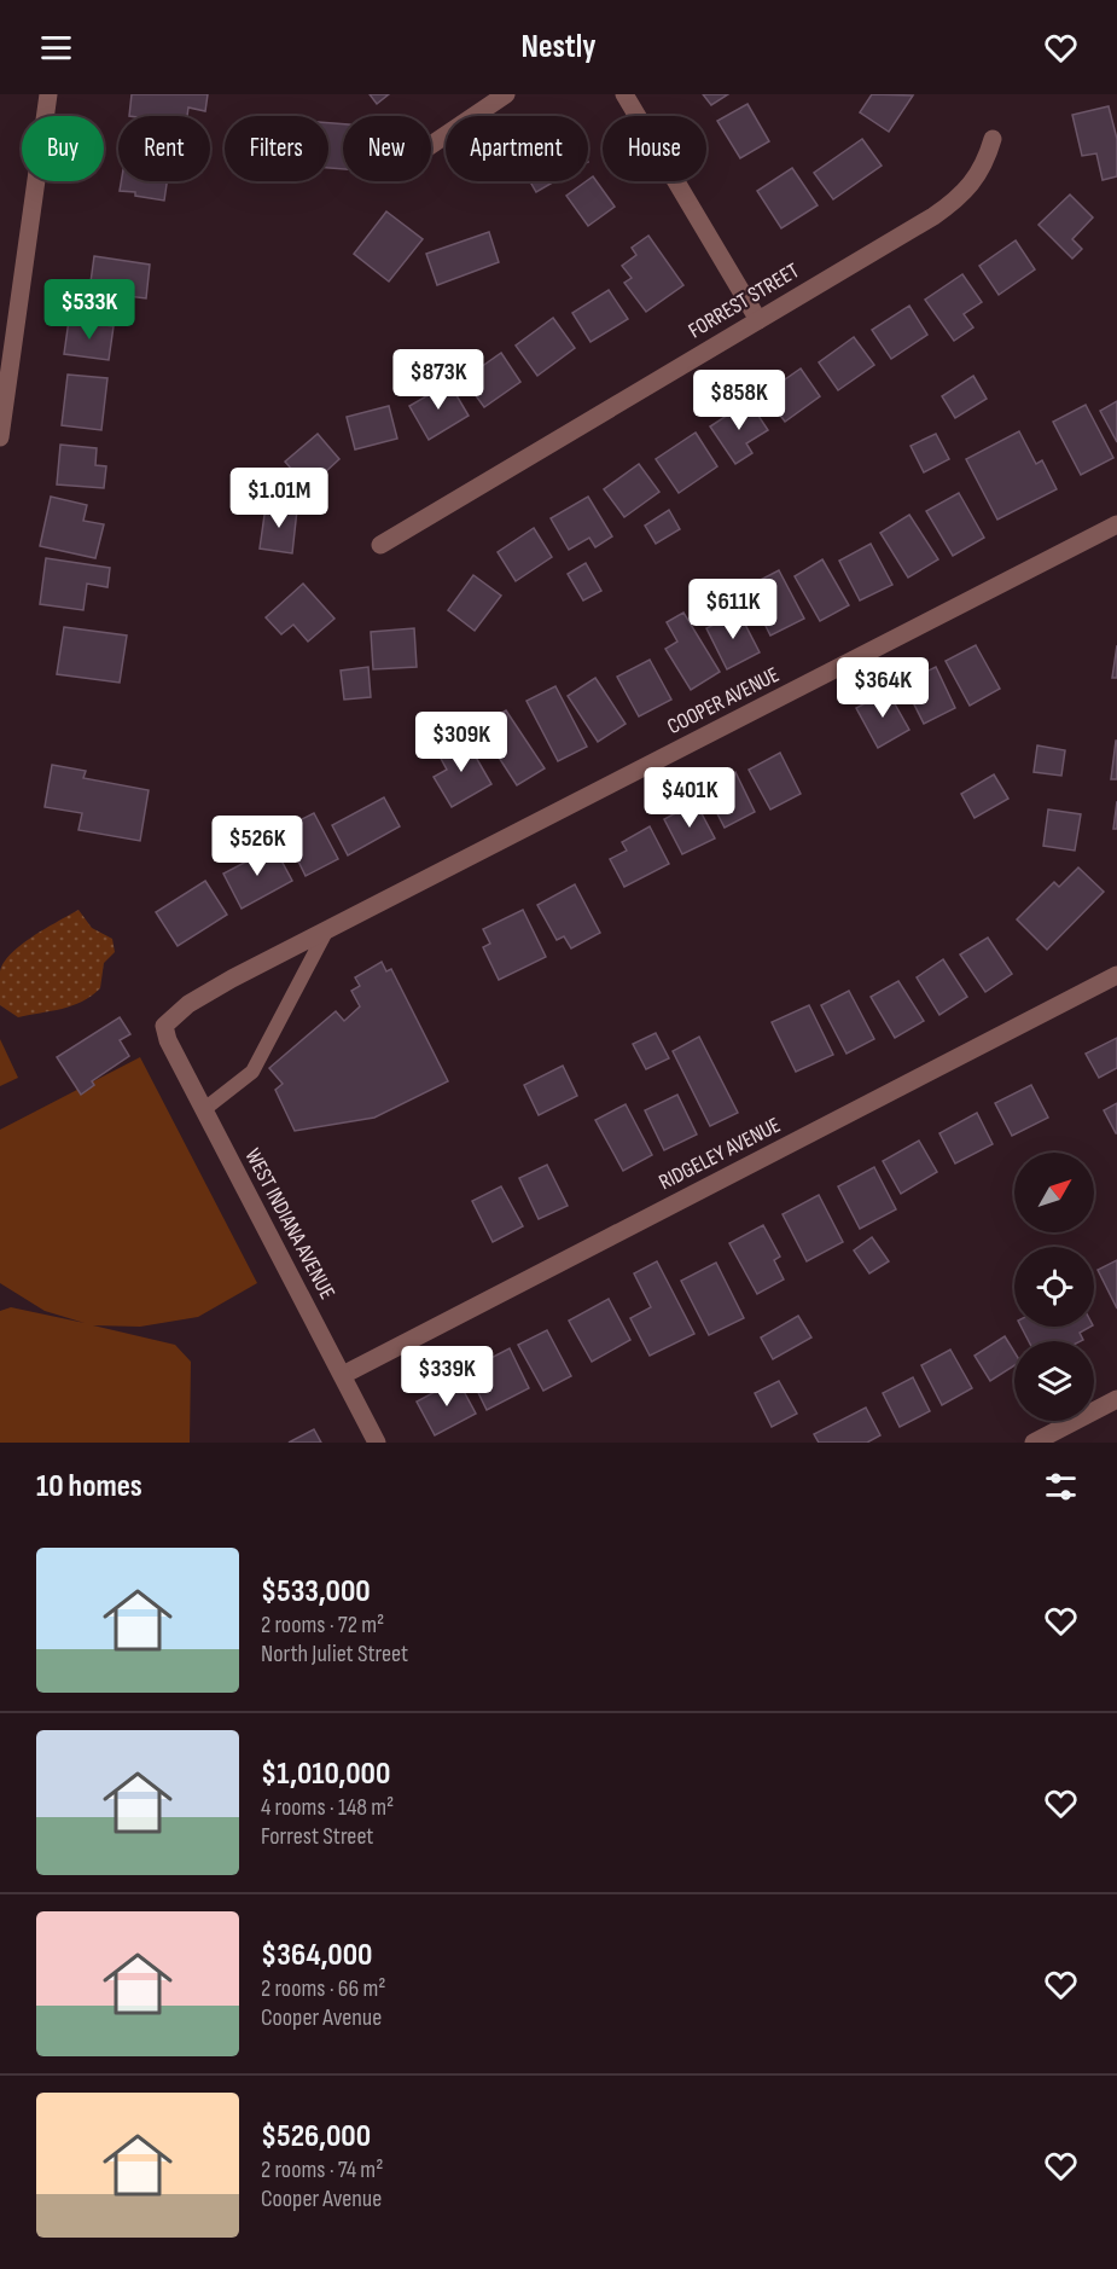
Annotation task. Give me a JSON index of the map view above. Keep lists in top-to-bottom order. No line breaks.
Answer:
{"streets":{"street":["FORREST STREET","COOPER AVENUE","RIDGELEY AVENUE","WEST INDIANA AVENUE"]},"crossings":[["COOPER AVENUE","WEST INDIANA AVENUE"],["RIDGELEY AVENUE","WEST INDIANA AVENUE"]],"north":"top right","page":{"header":"Nestly","chip":["Buy","Rent","Filters","New","Apartment","House"],"price":["$533K","$873K","$858K","$1.01M","$611K","$364K","$309K","$401K","$526K","$339K"],"heading":"10 homes","list":[{"name":"$533,000","note":"2 rooms · 72 m² · North Juliet Street"},{"name":"$1,010,000","note":"4 rooms · 148 m² · Forrest Street"},{"name":"$364,000","note":"2 rooms · 66 m² · Cooper Avenue"},{"name":"$526,000","note":"2 rooms · 74 m² · Cooper Avenue"}]}}
